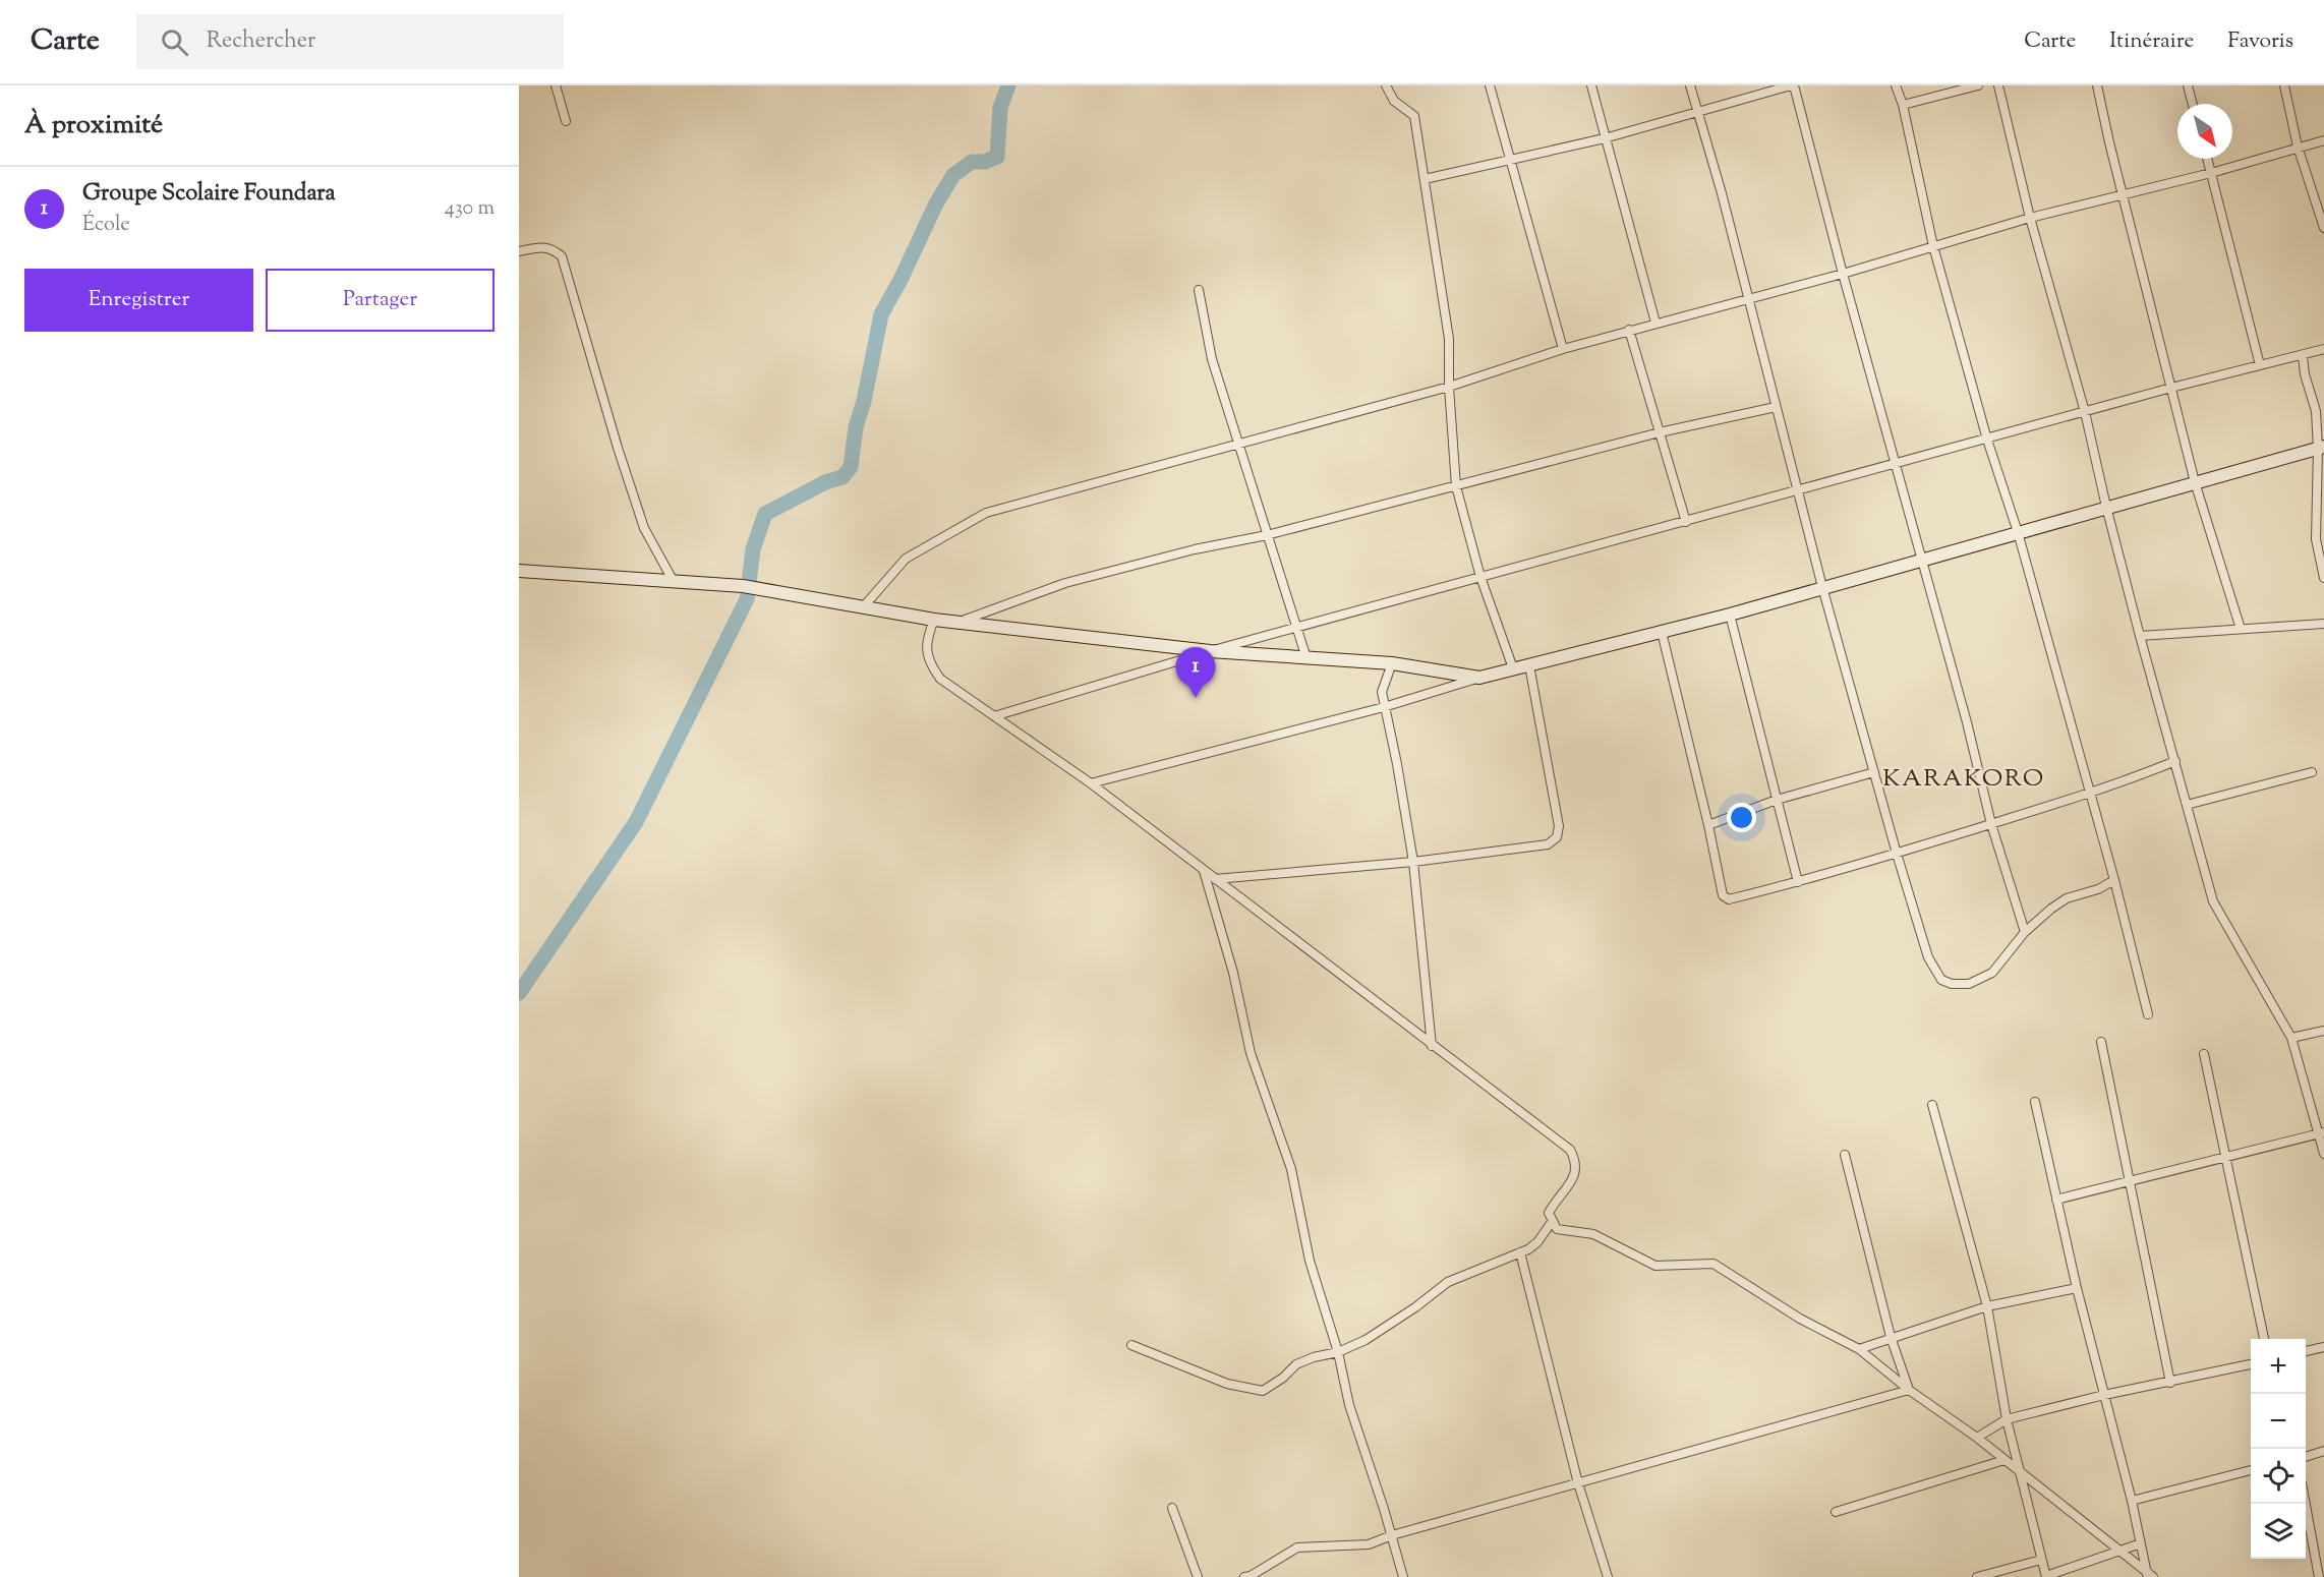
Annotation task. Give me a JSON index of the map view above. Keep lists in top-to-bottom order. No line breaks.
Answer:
{"districts":["KARAKORO"],"north":"bottom right","page":{"header":"Carte","search":"Rechercher","nav":["Carte","Itinéraire","Favoris"],"heading":"À proximité","list":[{"mark":"1","name":"Groupe Scolaire Foundara","note":"École","value":"430 m"}],"buttons":["Enregistrer","Partager"],"pins":"1","map_buttons":["+","−"]}}
